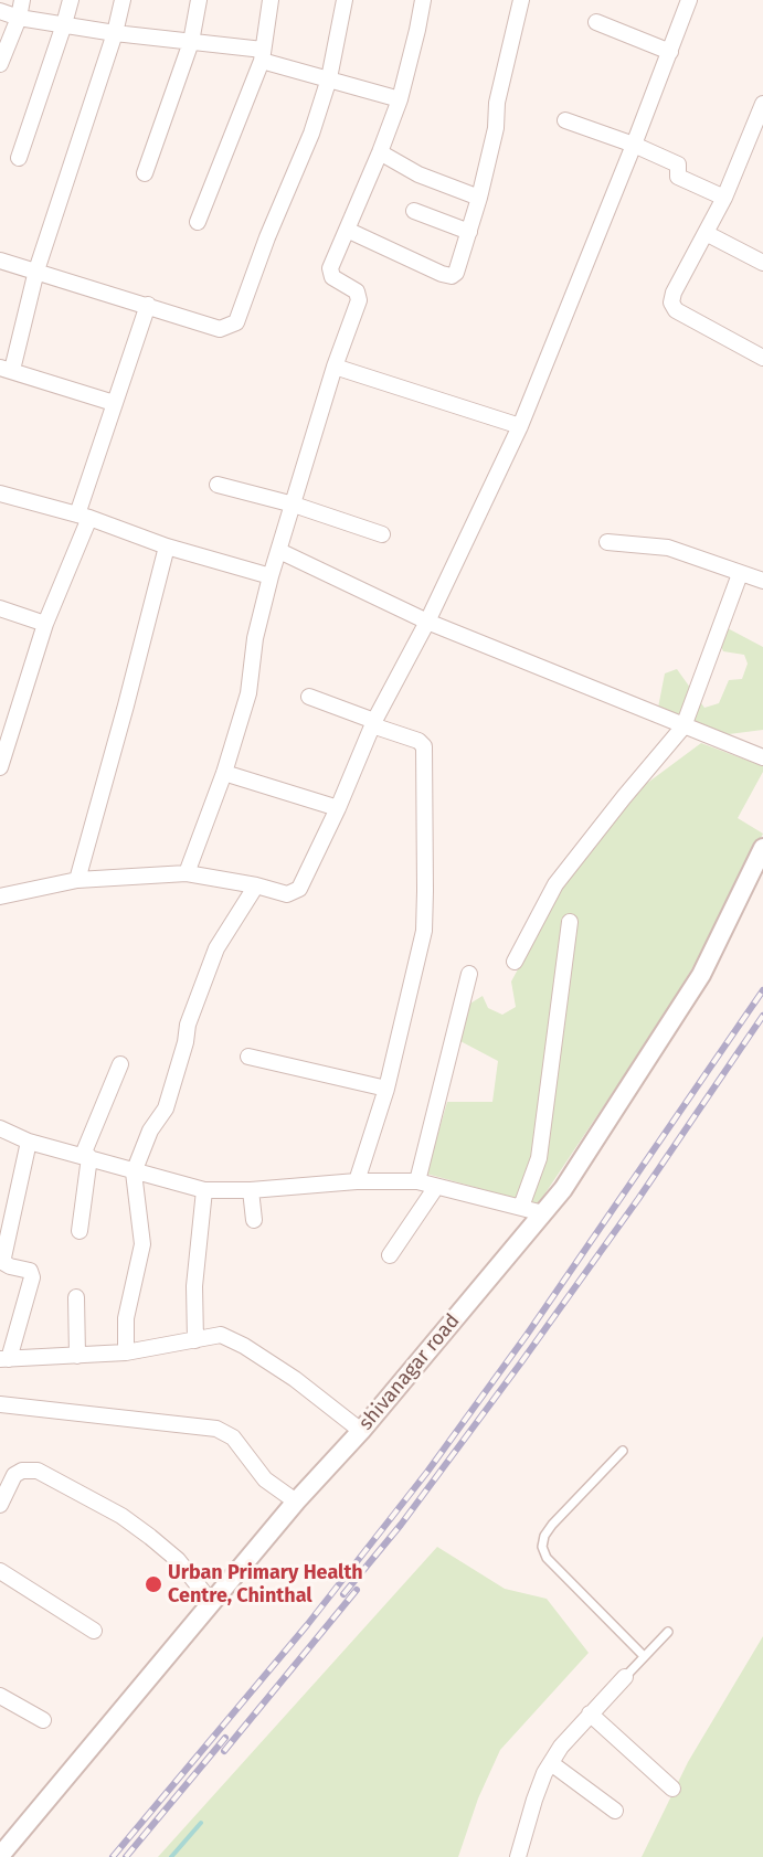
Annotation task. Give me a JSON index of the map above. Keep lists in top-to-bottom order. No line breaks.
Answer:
{"streets":{"street":["shivanagar road"]},"places":["Urban Primary Health Centre, Chinthal"]}
